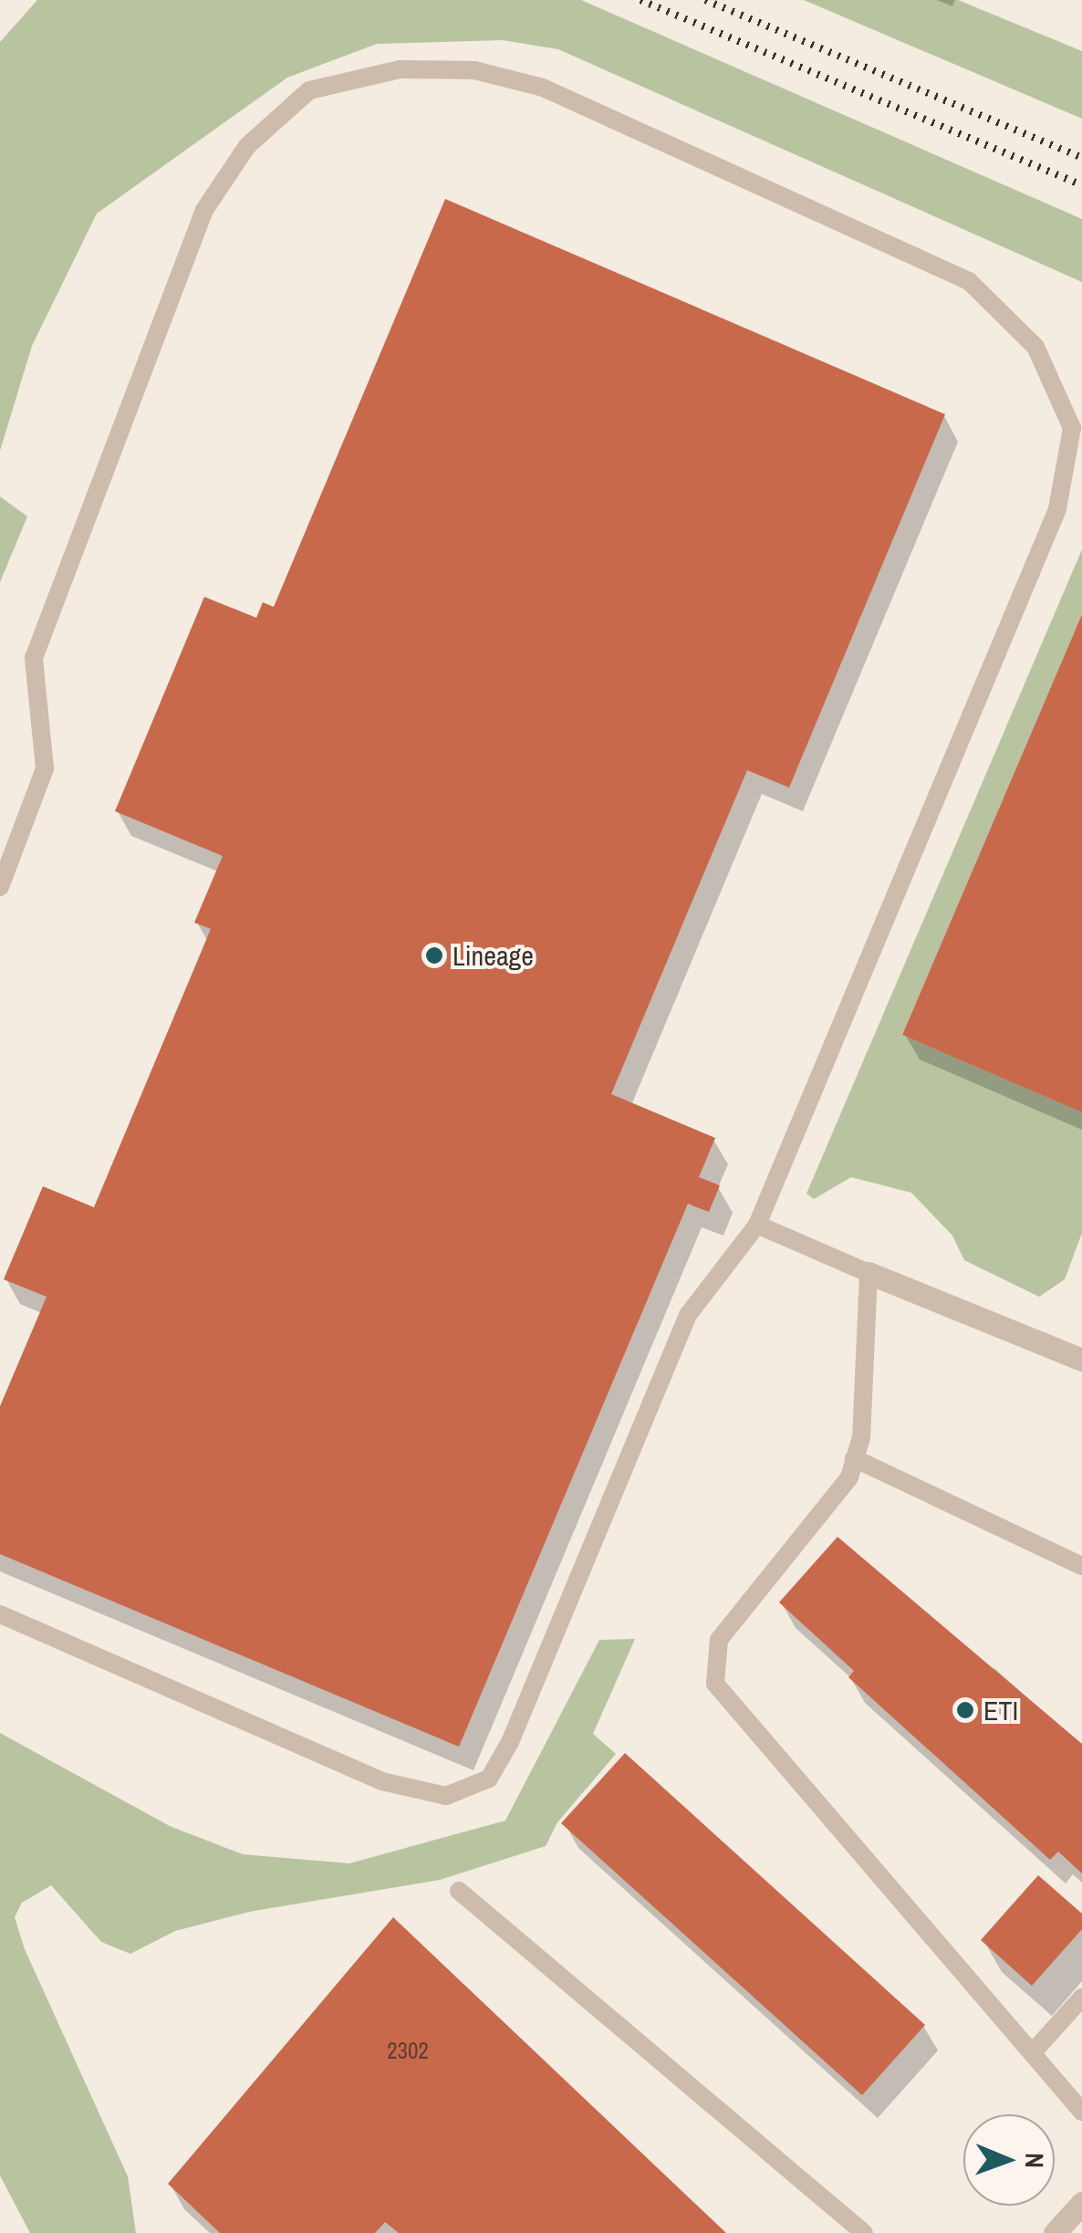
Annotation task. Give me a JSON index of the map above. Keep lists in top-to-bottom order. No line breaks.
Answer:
{"places":["Lineage","ETI"],"house_numbers":["2302"],"north":"right"}
